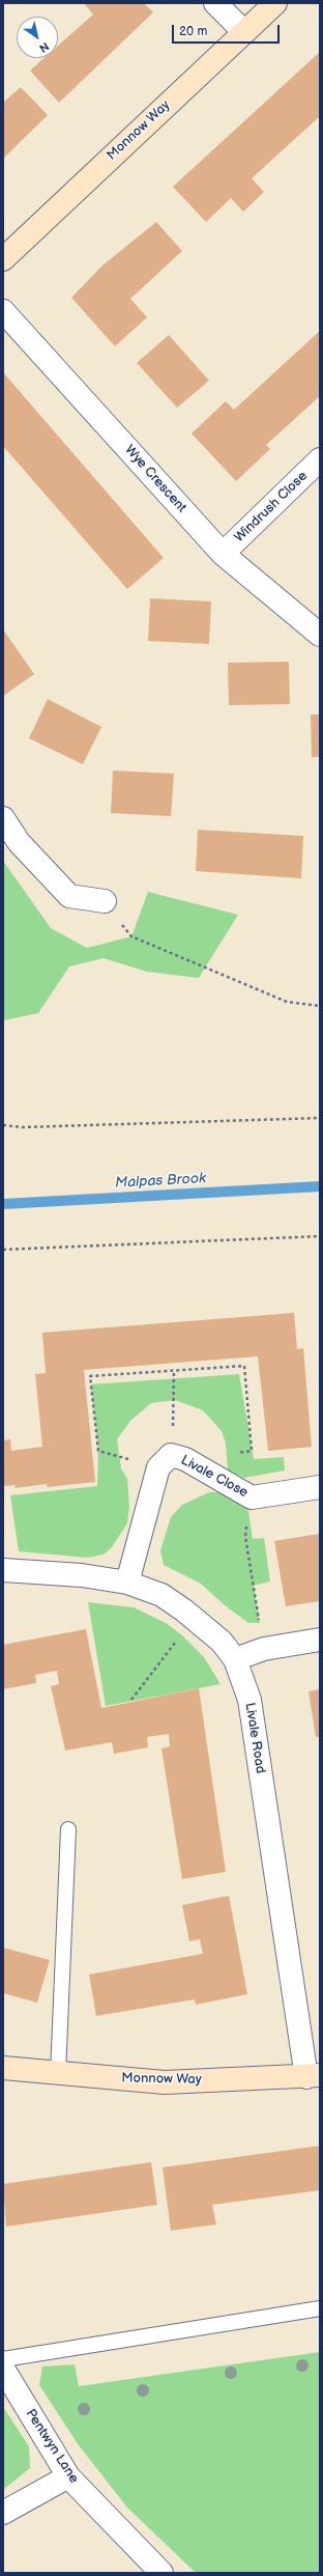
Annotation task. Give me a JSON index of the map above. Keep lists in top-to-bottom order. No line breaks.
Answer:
{"streets":{"street":["Monnow Way","Wye Crescent","Windrush Close","Livale Close","Livale Road","Pentwyn Lane"]},"crossings":[["Monnow Way","Livale Road"],["Wye Crescent","Windrush Close"],["Livale Close","Livale Road"]],"water":["Malpas Brook"],"scale_bar":"20 m","north":"bottom right"}
